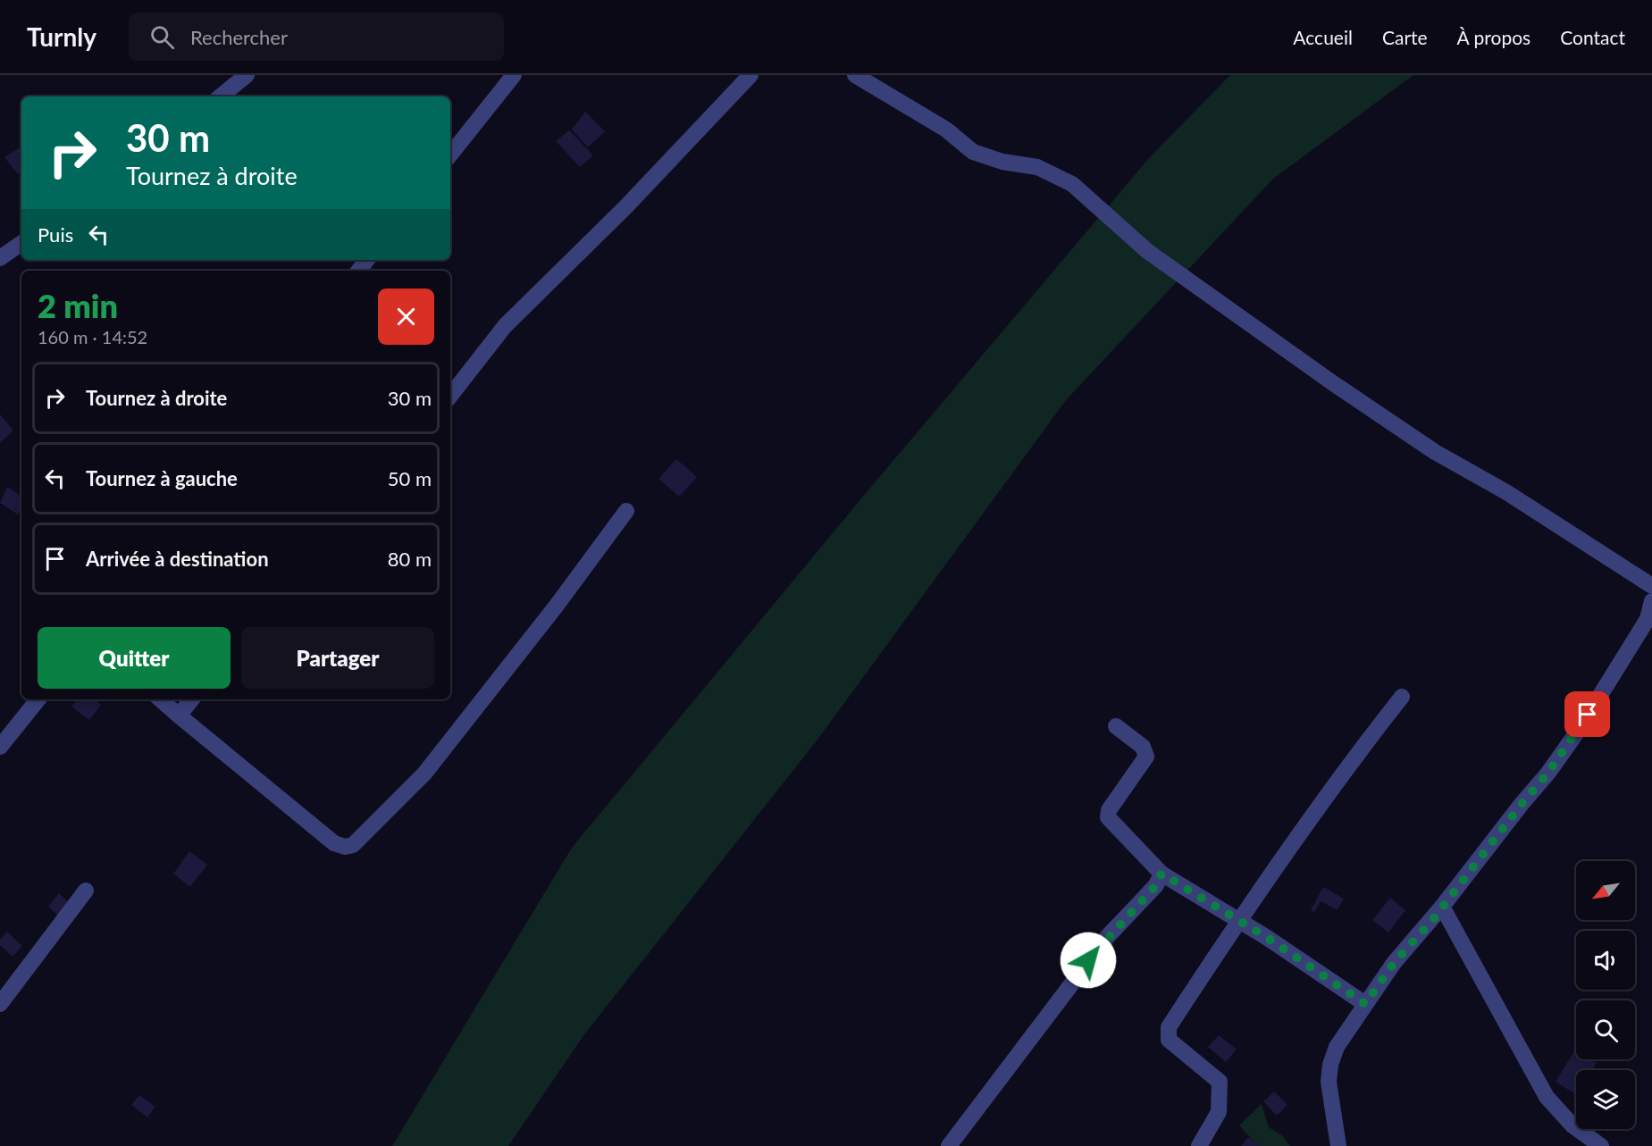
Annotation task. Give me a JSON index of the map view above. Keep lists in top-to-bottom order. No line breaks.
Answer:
{"north":"bottom left","page":{"header":"Turnly","search":"Rechercher","nav":["Accueil","Carte","À propos","Contact"],"turn":["30 m","Tournez à droite"],"then":"Puis","heading":["2 min","160 m · 14:52"],"list":[{"name":"Tournez à droite","value":"30 m"},{"name":"Tournez à gauche","value":"50 m"},{"name":"Arrivée à destination","value":"80 m"}],"buttons":["Quitter","Partager"]}}
